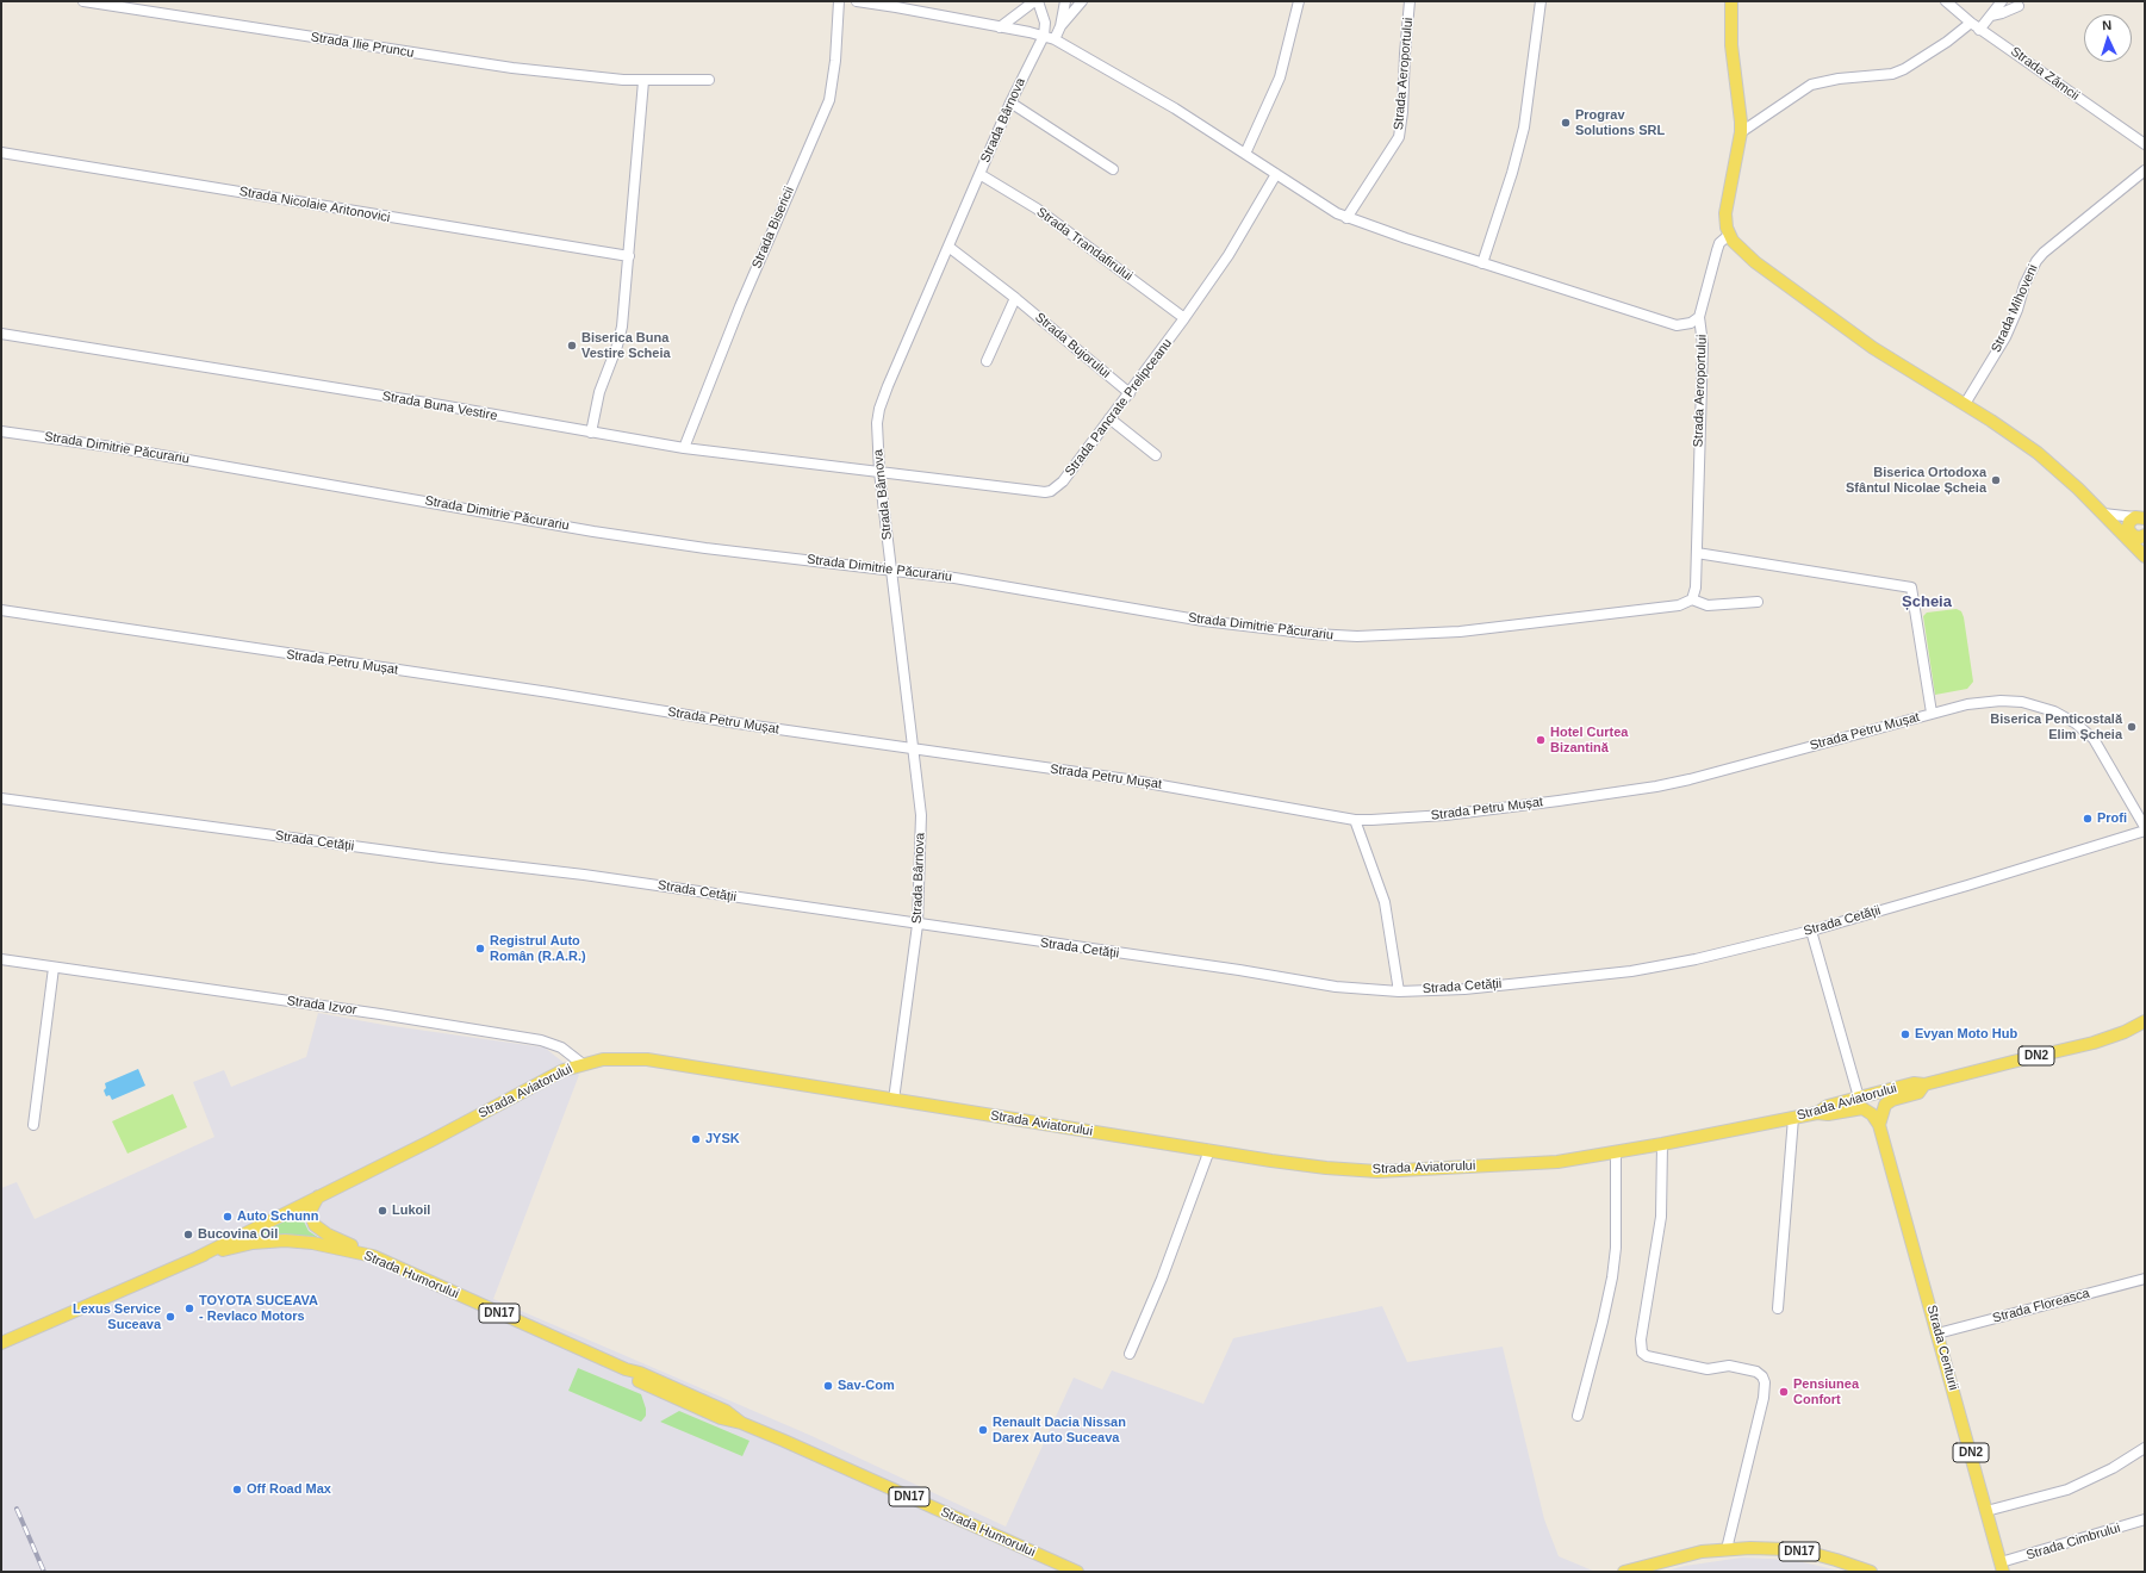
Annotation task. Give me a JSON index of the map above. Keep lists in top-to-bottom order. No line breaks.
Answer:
{"streets":{"main road":["DN2","Strada Aviatorului","Strada Humorului","DN17","Strada Centurii"],"street":["Strada Ilie Pruncu","Strada Aeroportului","Strada Zămcii","Strada Bârnova","Strada Nicolaie Aritonovici","Strada Bisericii","Strada Trandafirului","Strada Mihoveni","Strada Bujorului","Strada Buna Vestire","Strada Pancrate Prelipceanu","Strada Dimitrie Păcurariu","Strada Petru Mușat","Strada Cetății","Strada Izvor","Strada Floreasca","Strada Cimbrului"]},"crossings":[["Strada Aeroportului","Strada Bârnova"],["Strada Aeroportului","Strada Pancrate Prelipceanu"],["Strada Aeroportului","Strada Dimitrie Păcurariu"],["Strada Bârnova","Strada Trandafirului"],["Strada Bârnova","Strada Bujorului"],["Strada Bârnova","Strada Buna Vestire"],["Strada Bârnova","Strada Pancrate Prelipceanu"],["Strada Bârnova","Strada Dimitrie Păcurariu"],["Strada Bârnova","Strada Petru Mușat"],["Strada Bârnova","Strada Cetății"],["Strada Bârnova","Strada Aviatorului"],["Strada Bisericii","Strada Buna Vestire"],["Strada Trandafirului","Strada Pancrate Prelipceanu"],["Strada Bujorului","Strada Pancrate Prelipceanu"],["Strada Buna Vestire","Strada Pancrate Prelipceanu"],["Strada Izvor","Strada Aviatorului"],["DN2","Strada Aviatorului"],["DN2","Strada Centurii"],["Strada Aviatorului","Strada Humorului"],["Strada Floreasca","Strada Centurii"],["Strada Centurii","Strada Cimbrului"]],"districts":["Șcheia"],"places":["Prograv Solutions SRL","Biserica Buna Vestire Scheia","Biserica Ortodoxa Sfântul Nicolae Șcheia","Biserica Penticostală Elim Șcheia","Hotel Curtea Bizantină","Profi","Registrul Auto Român (R.A.R.)","Evyan Moto Hub","JYSK","Lukoil","Auto Schunn","Bucovina Oil","TOYOTA SUCEAVA - Revlaco Motors","Lexus Service Suceava","Sav-Com","Pensiunea Confort","Renault Dacia Nissan Darex Auto Suceava","Off Road Max"],"north":"top"}
